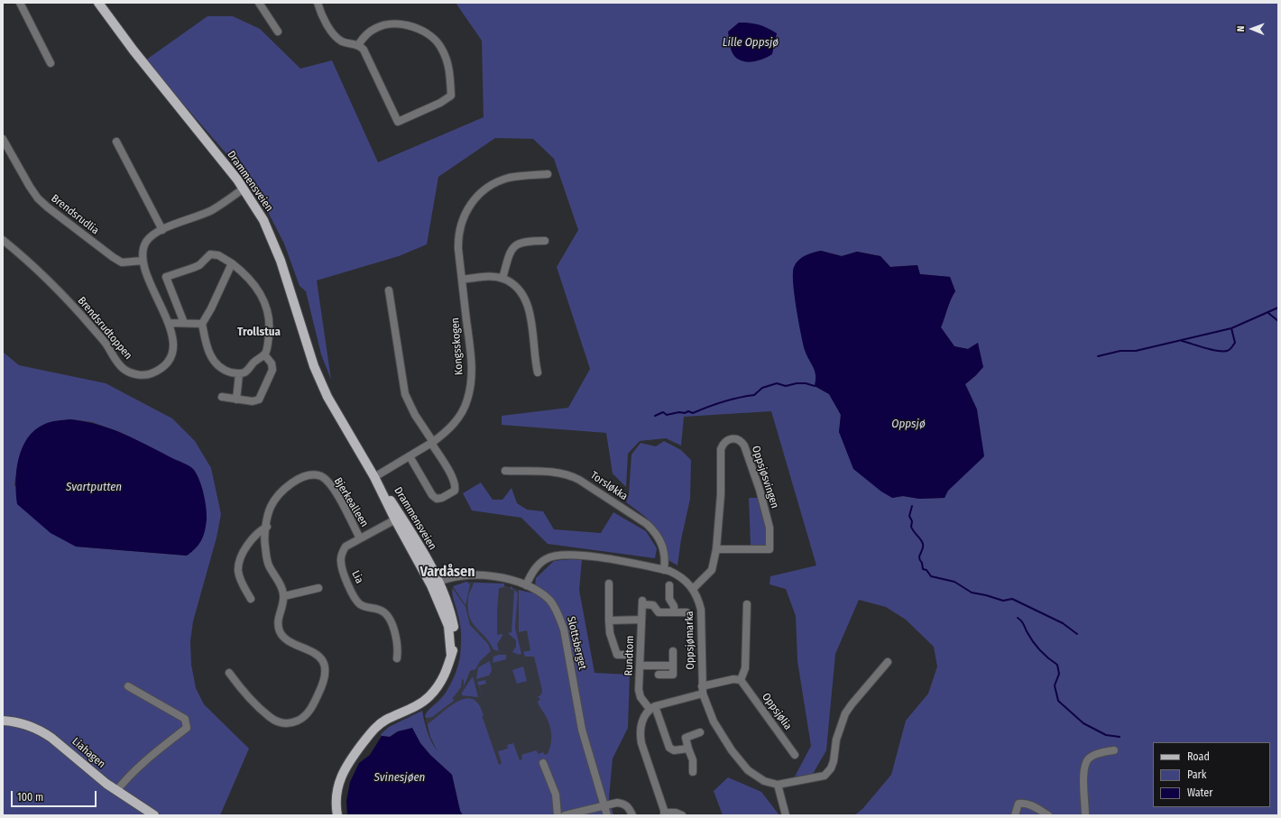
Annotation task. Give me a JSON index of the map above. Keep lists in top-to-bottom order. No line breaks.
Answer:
{"streets":{"main road":["Drammensveien","Liahagen"],"street":["Brendsrudlia","Brendsrudtoppen","Kongsskogen","Oppsjøsvingen","Torsløkka","Bjerkealleen","Lia","Oppsjømarka","Slottsberget","Rundtom","Oppsjølia"]},"crossings":[["Drammensveien","Kongsskogen"],["Drammensveien","Lia"],["Drammensveien","Slottsberget"],["Brendsrudlia","Brendsrudtoppen"],["Oppsjøsvingen","Oppsjømarka"],["Torsløkka","Oppsjømarka"],["Bjerkealleen","Lia"],["Oppsjømarka","Slottsberget"]],"districts":["Trollstua","Vardåsen"],"water":["Lille Oppsjø","Oppsjø","Svartputten","Svinesjøen"],"legend":["Road","Park","Water"],"scale_bar":"100 m","north":"left"}
